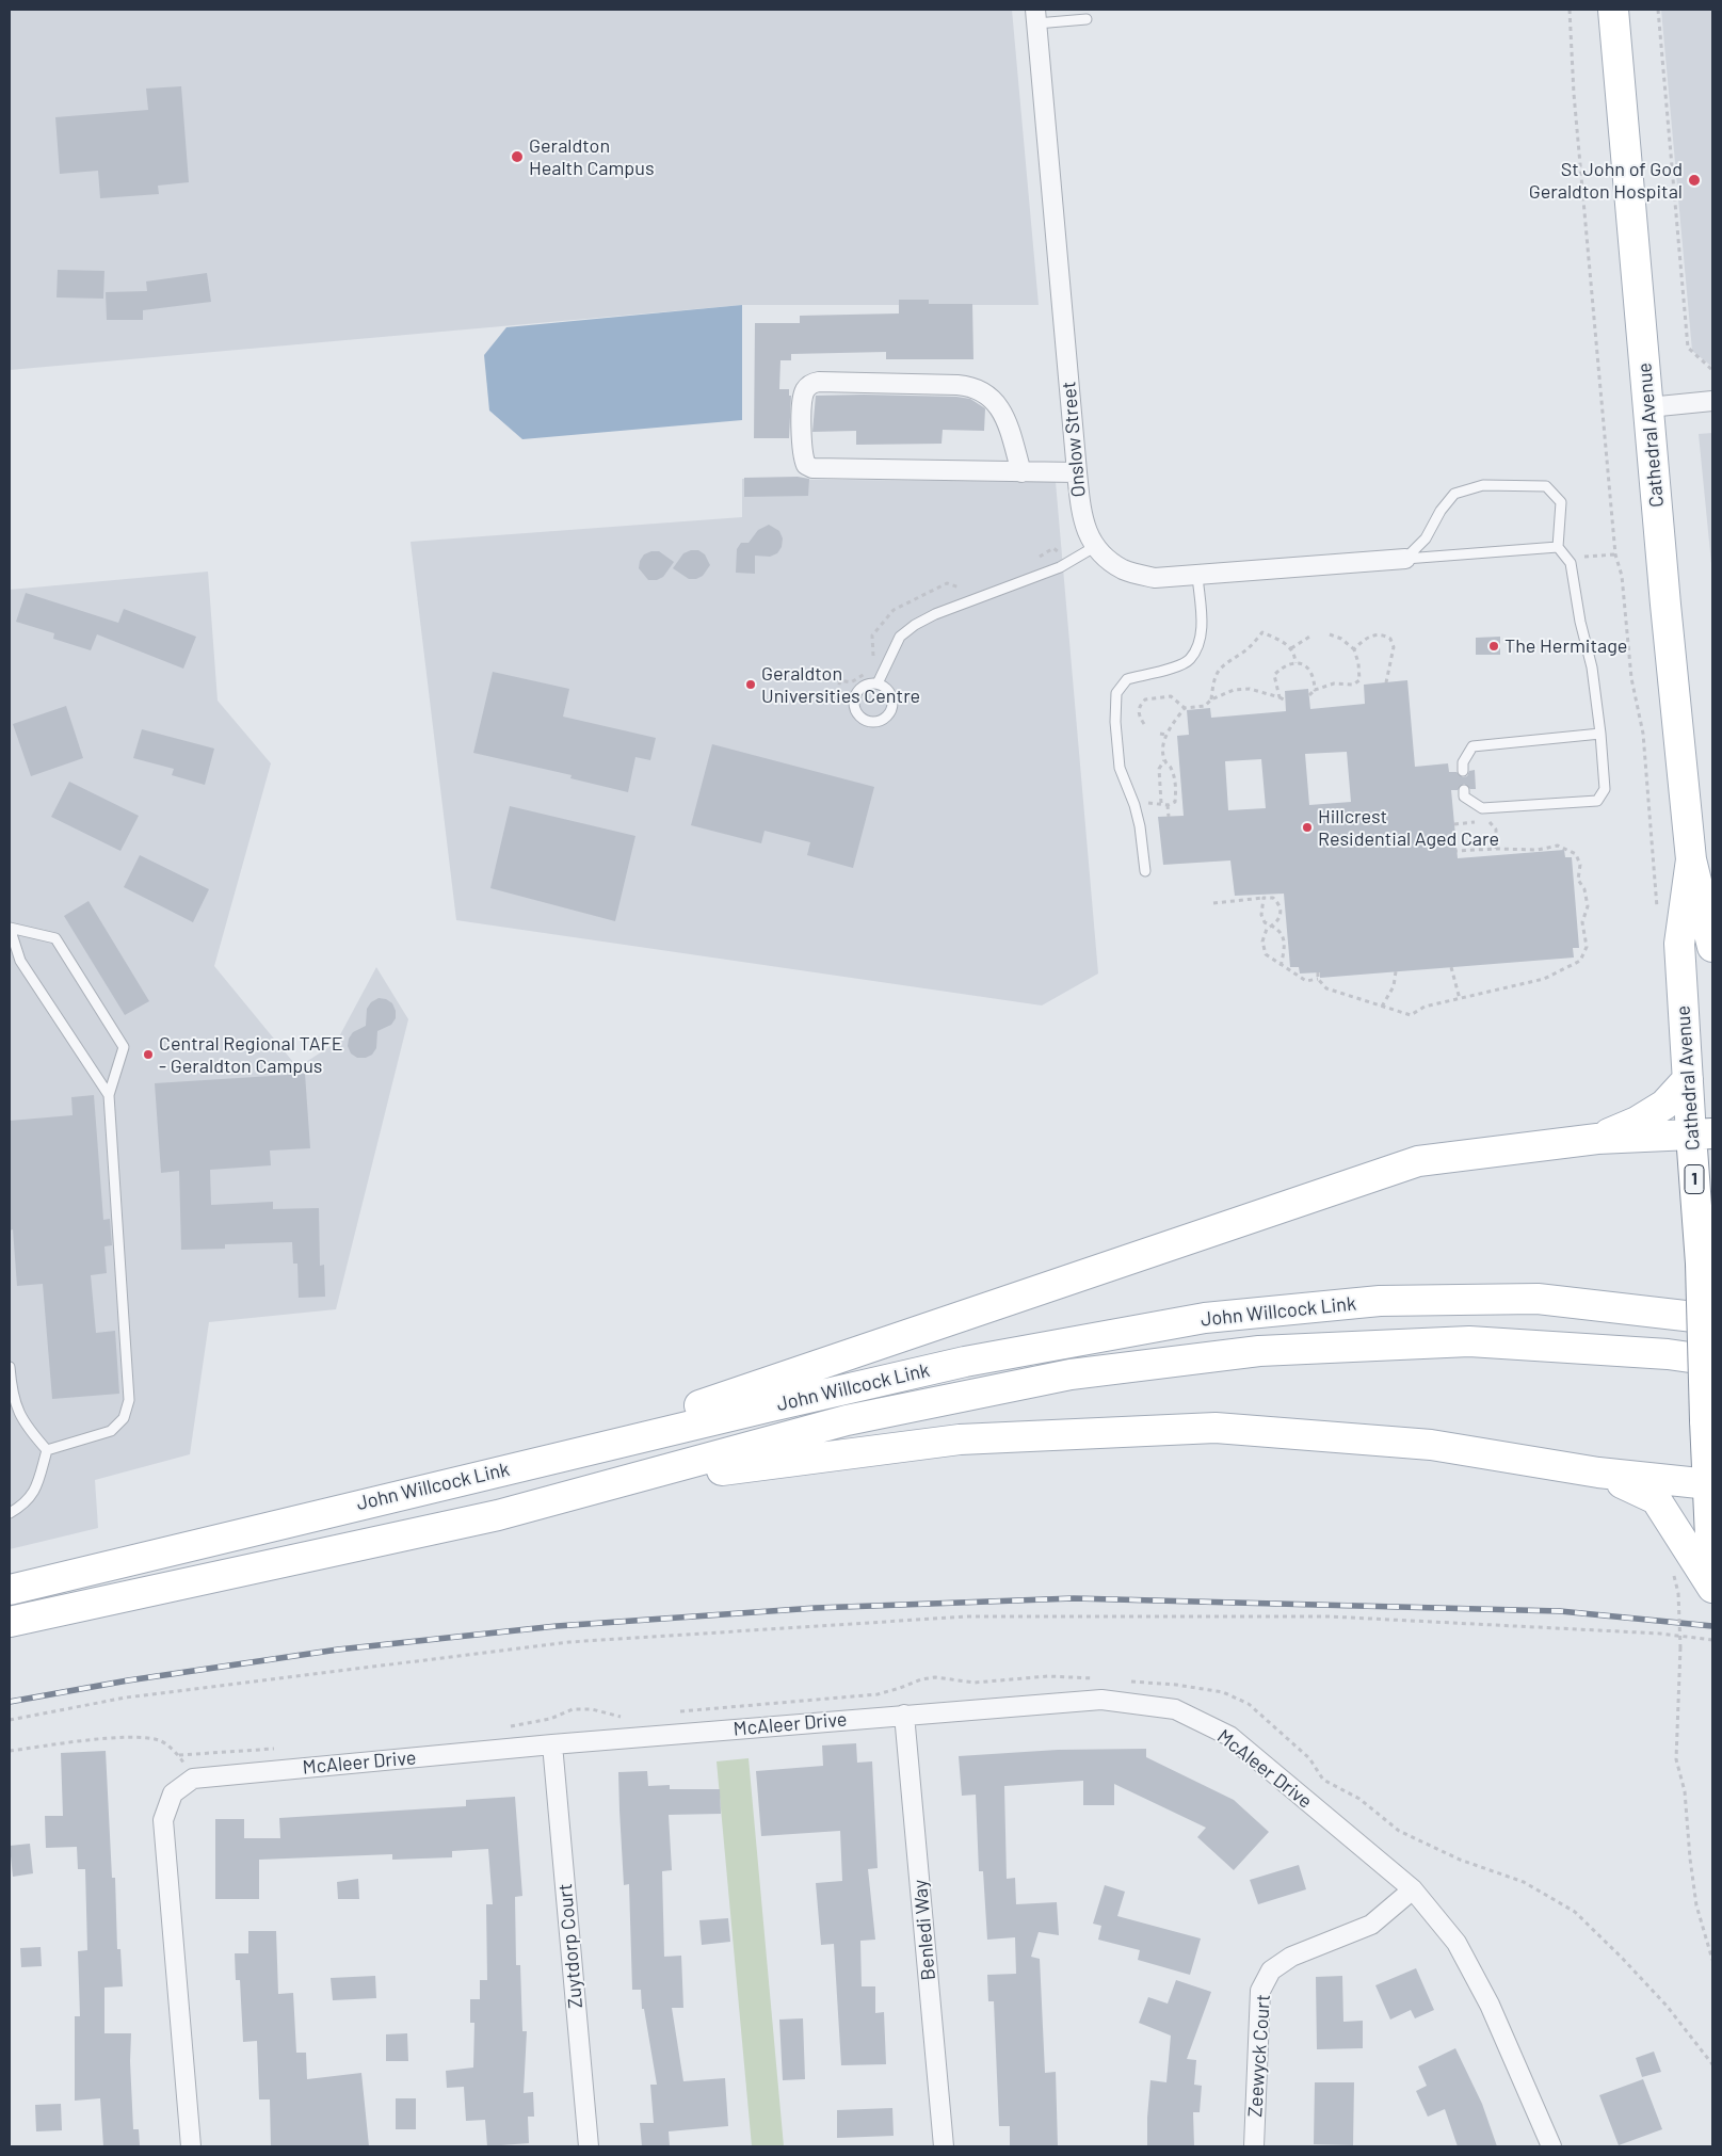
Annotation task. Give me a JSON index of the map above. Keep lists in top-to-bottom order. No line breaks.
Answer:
{"streets":{"main road":["Cathedral Avenue","1","John Willcock Link"],"street":["Onslow Street","McAleer Drive","Benledi Way","Zuytdorp Court","Zeewyck Court"]},"crossings":[["McAleer Drive","Benledi Way"],["McAleer Drive","Zuytdorp Court"],["McAleer Drive","Zeewyck Court"]],"places":["Geraldton Health Campus","St John of God Geraldton Hospital","The Hermitage","Geraldton Universities Centre","Hillcrest Residential Aged Care","Central Regional TAFE - Geraldton Campus"]}
